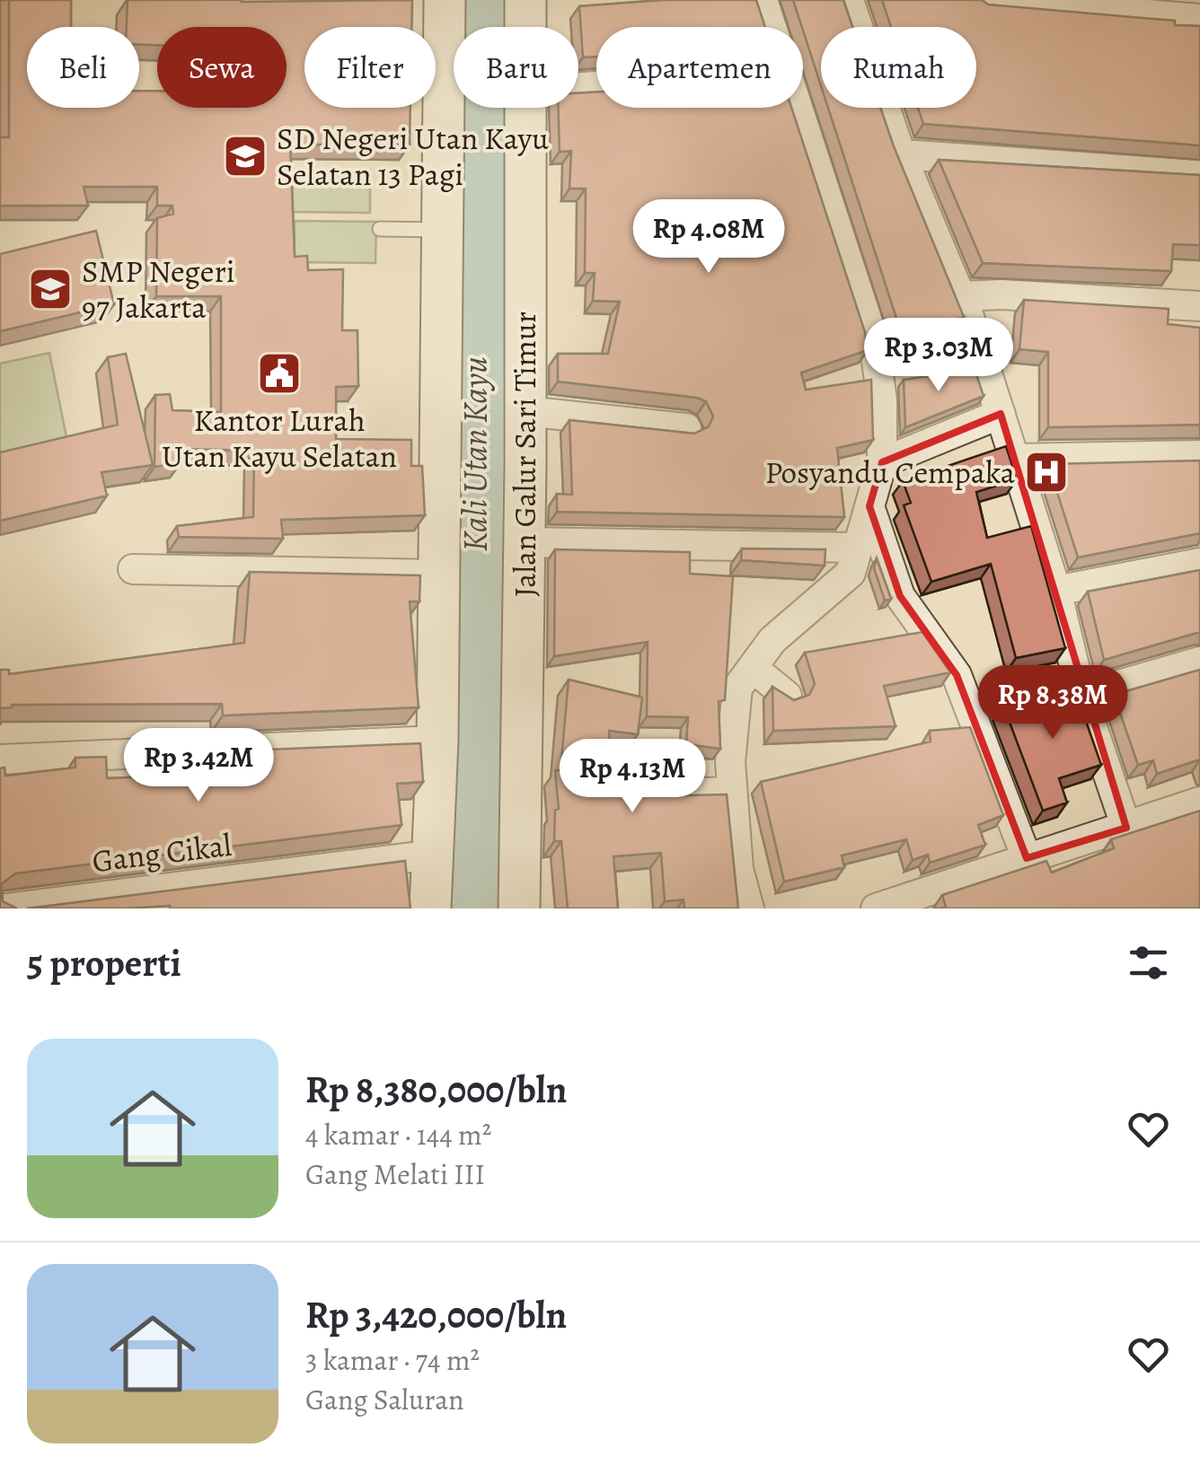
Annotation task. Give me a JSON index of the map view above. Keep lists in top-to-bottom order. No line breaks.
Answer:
{"streets":{"street":["Jalan Galur Sari Timur","Gang Cikal"]},"water":["Kali Utan Kayu"],"places":{"school or university":["SD Negeri Utan Kayu Selatan 13 Pagi","SMP Negeri 97 Jakarta"],"public building":["Kantor Lurah Utan Kayu Selatan"],"hospital":["Posyandu Cempaka"]},"page":{"chip":["Beli","Sewa","Filter","Baru","Apartemen","Rumah"],"price":["Rp 4.08M","Rp 3.03M","Rp 8.38M","Rp 3.42M","Rp 4.13M"],"heading":"5 properti","list":[{"name":"Rp 8,380,000/bln","note":"4 kamar · 144 m² · Gang Melati III"},{"name":"Rp 3,420,000/bln","note":"3 kamar · 74 m² · Gang Saluran"}]}}
